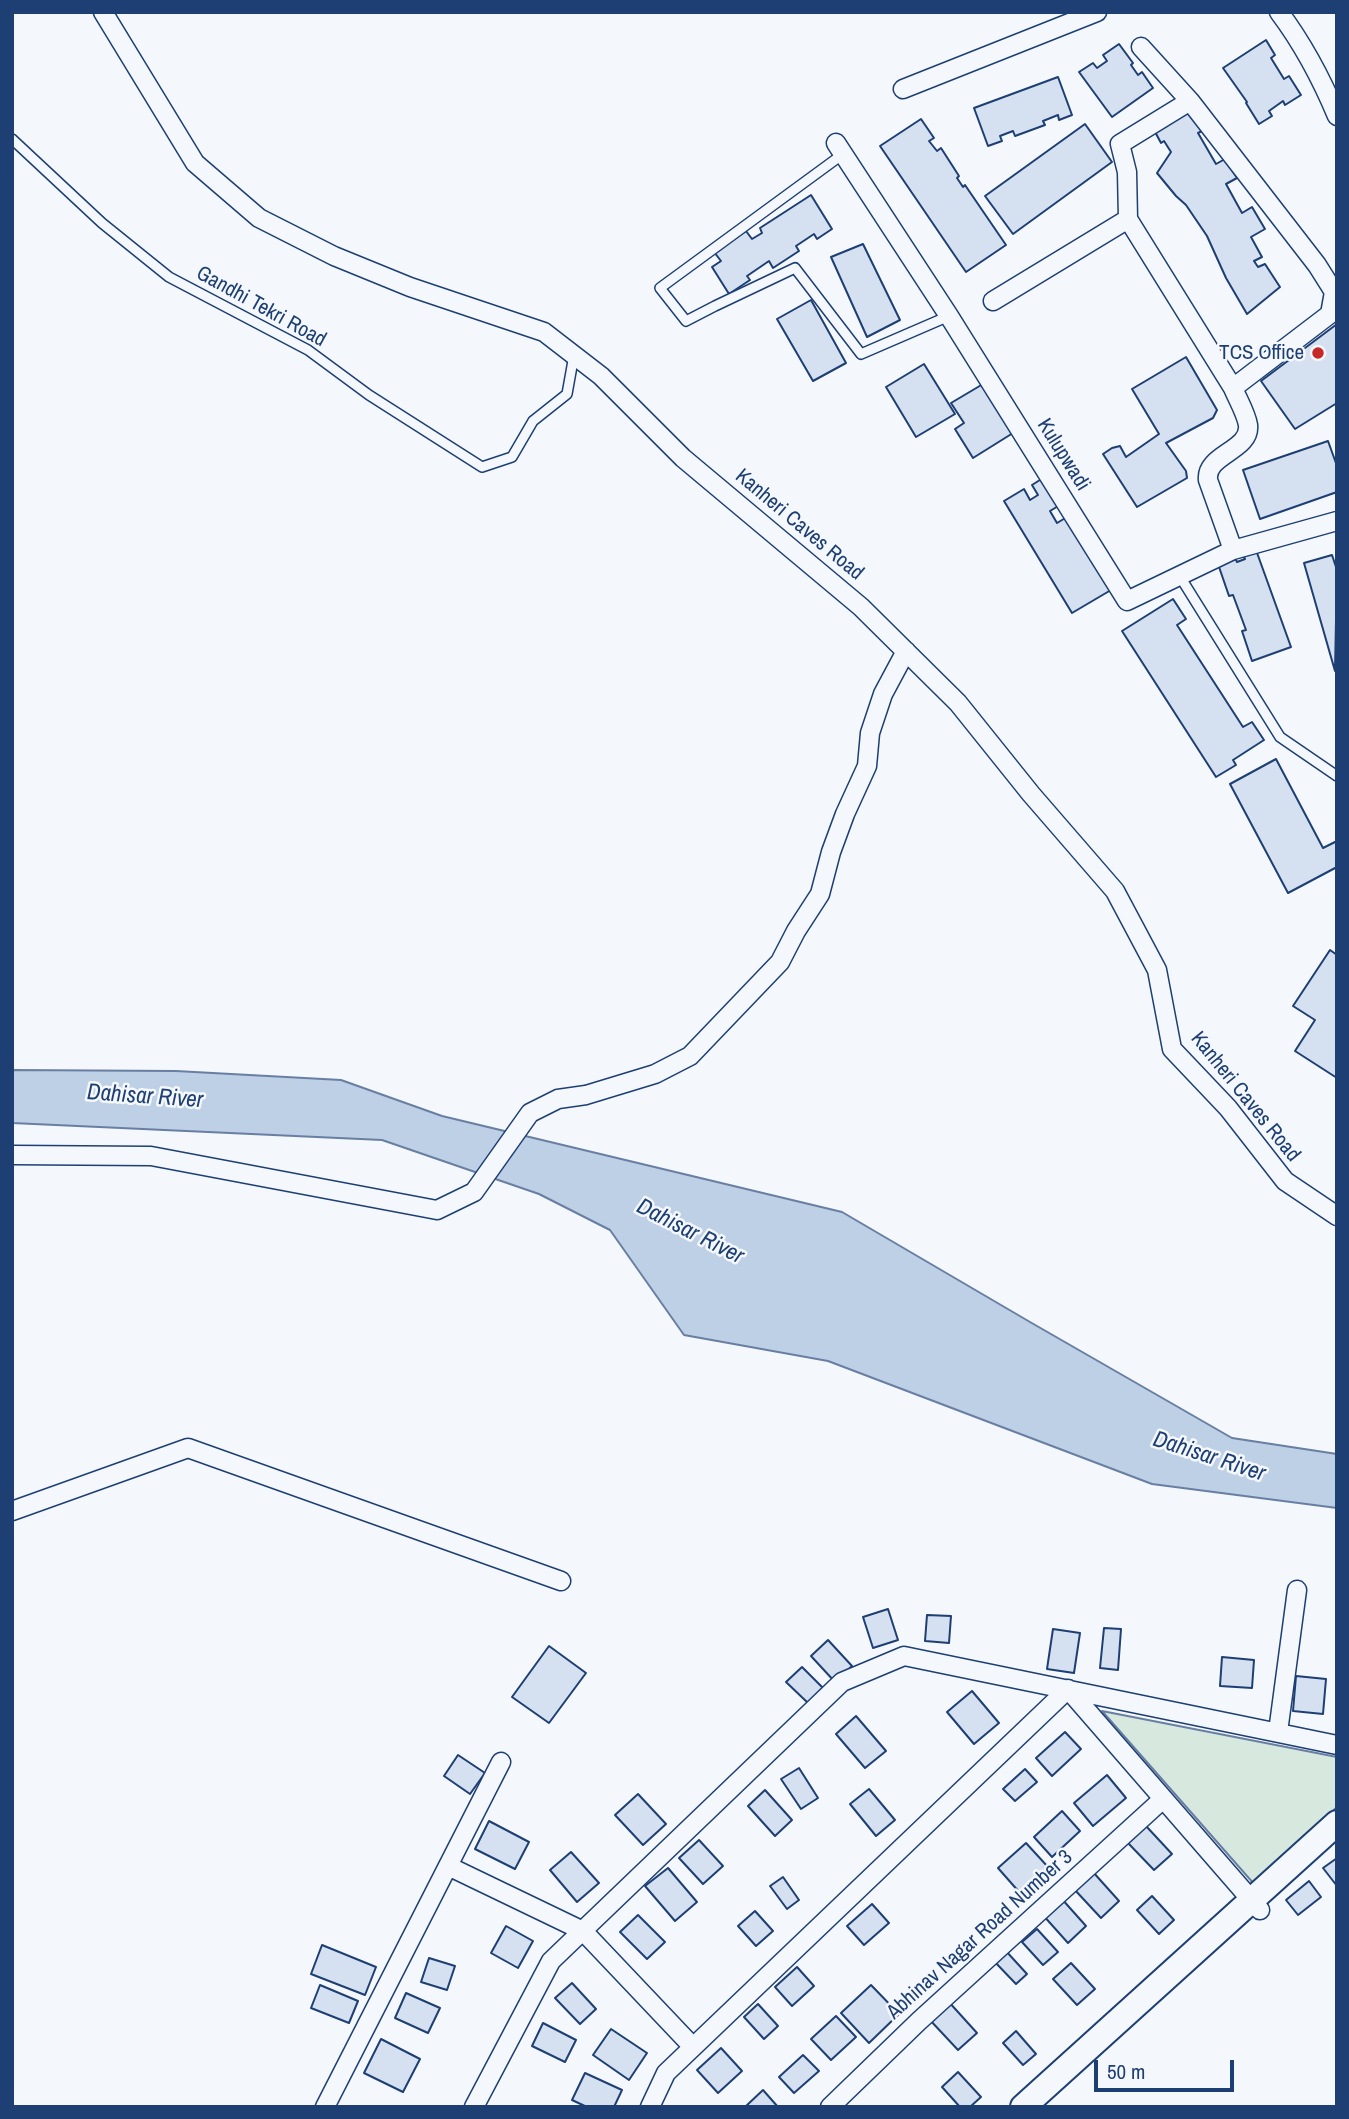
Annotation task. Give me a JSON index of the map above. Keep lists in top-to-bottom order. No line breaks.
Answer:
{"streets":{"street":["Kulupwadi","Kanheri Caves Road","Abhinav Nagar Road Number 3"],"lane":["Gandhi Tekri Road"]},"crossings":[["Gandhi Tekri Road","Kanheri Caves Road"]],"water":["Dahisar River"],"places":["TCS Office"],"scale_bar":"50 m"}
